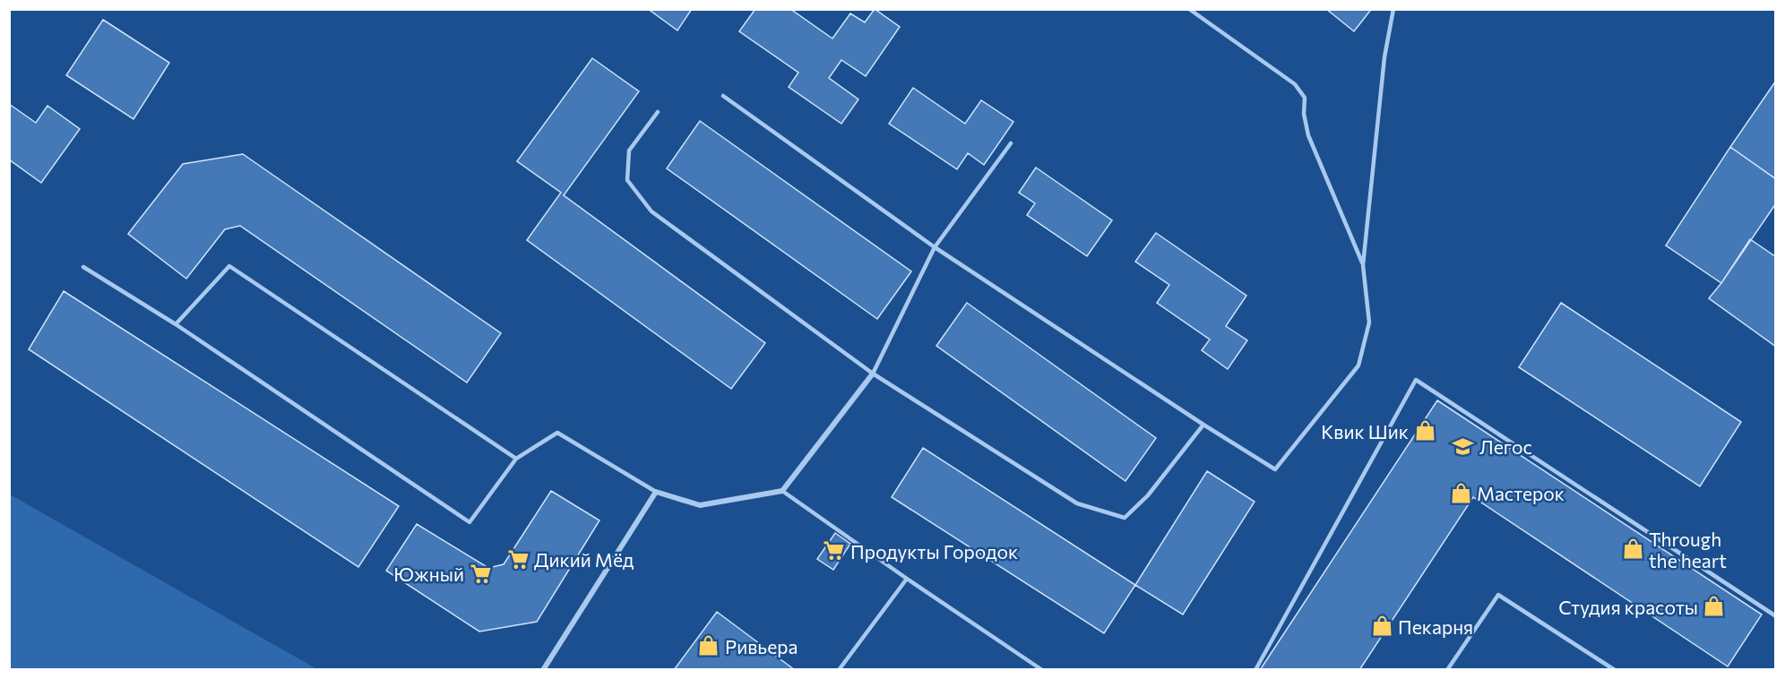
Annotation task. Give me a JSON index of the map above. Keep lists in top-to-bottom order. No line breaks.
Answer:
{"places":{"shop":["Квик Шик","Мастерок","Through the heart","Студия красоты","Пекарня","Ривьера"],"school or university":["Легос"],"supermarket":["Продукты Городок","Дикий Мёд","Южный"]}}
